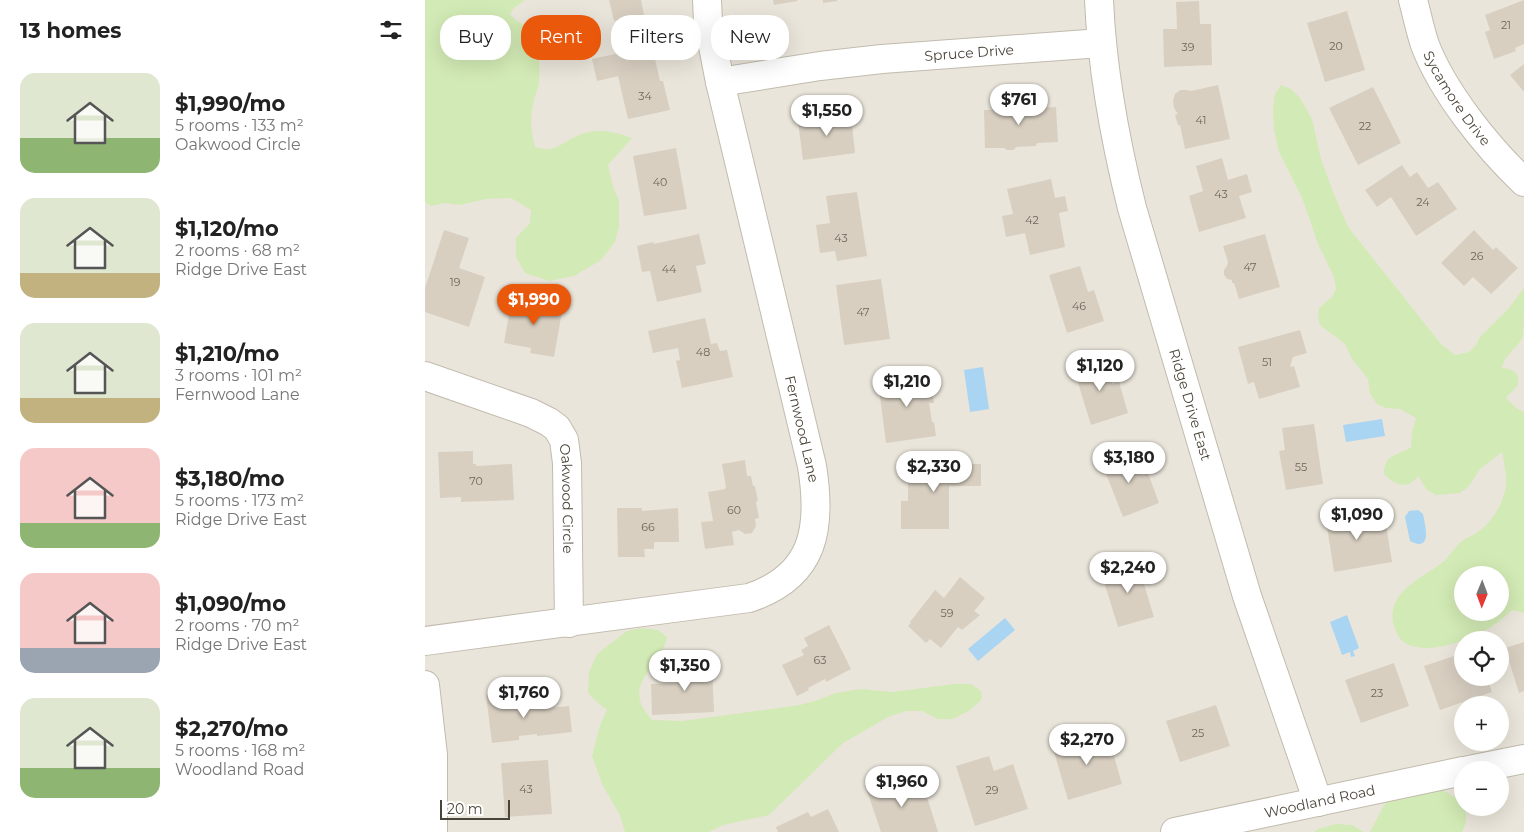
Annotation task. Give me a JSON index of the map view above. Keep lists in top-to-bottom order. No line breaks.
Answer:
{"streets":{"street":["Spruce Drive","Sycamore Drive","Ridge Drive East","Fernwood Lane","Oakwood Circle","Woodland Road"]},"crossings":[["Spruce Drive","Ridge Drive East"],["Spruce Drive","Fernwood Lane"],["Ridge Drive East","Woodland Road"],["Fernwood Lane","Oakwood Circle"]],"house_numbers":["21","20","39","34","41","22","40","43","24","42","43","26","47","44","19","46","47","48","51","55","70","60","66","59","63","23","25","43","29"],"scale_bar":"20 m","north":"bottom","page":{"heading":"13 homes","chip":["Buy","Rent","Filters","New"],"list":[{"name":"$1,990/mo","note":"5 rooms · 133 m² · Oakwood Circle"},{"name":"$1,120/mo","note":"2 rooms · 68 m² · Ridge Drive East"},{"name":"$1,210/mo","note":"3 rooms · 101 m² · Fernwood Lane"},{"name":"$3,180/mo","note":"5 rooms · 173 m² · Ridge Drive East"},{"name":"$1,090/mo","note":"2 rooms · 70 m² · Ridge Drive East"},{"name":"$2,270/mo","note":"5 rooms · 168 m² · Woodland Road"}],"price":["$761","$1,550","$1,990","$1,120","$1,210","$3,180","$2,330","$1,090","$2,240","$1,350","$1,760","$2,270","$1,960"],"map_buttons":["+","−"],"scale":"20 m"}}
